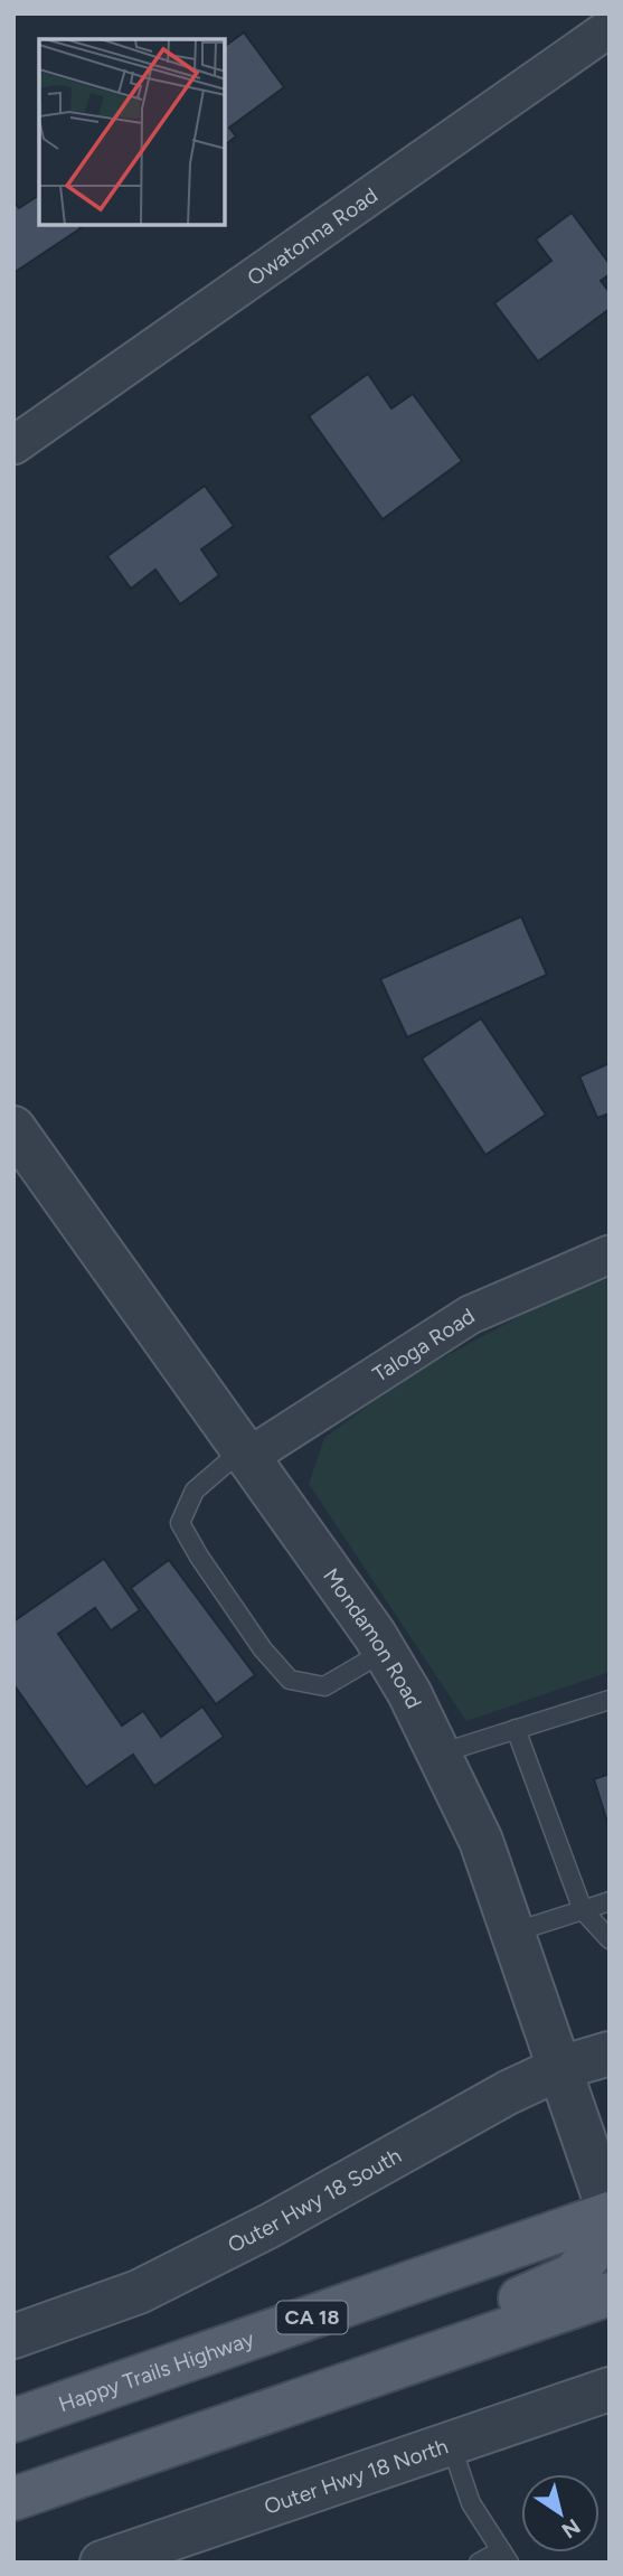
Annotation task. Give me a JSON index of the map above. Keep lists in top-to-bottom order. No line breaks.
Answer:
{"streets":{"main road":["CA 18","Happy Trails Highway"],"street":["Owatonna Road","Taloga Road","Mondamon Road","Outer Hwy 18 South","Outer Hwy 18 North"]},"crossings":[["Taloga Road","Mondamon Road"],["Mondamon Road","Outer Hwy 18 South"],["Mondamon Road","Happy Trails Highway"]],"north":"bottom right"}
